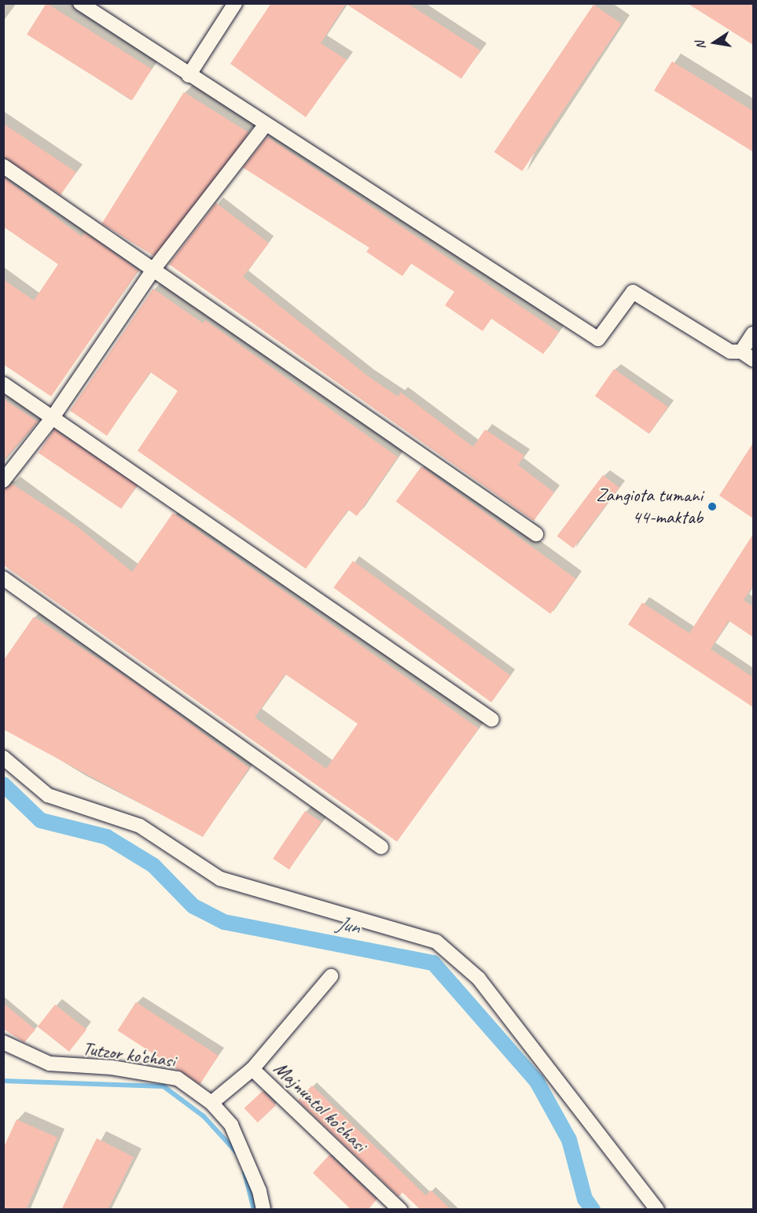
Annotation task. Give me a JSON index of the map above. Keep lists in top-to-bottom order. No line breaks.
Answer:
{"streets":{"street":["Tutzor ko‘chasi","Majnuntol ko‘chasi"]},"crossings":[["Tutzor ko‘chasi","Majnuntol ko‘chasi"]],"water":["Jun"],"places":["Zangiota tumani 44-maktab"],"north":"left"}
